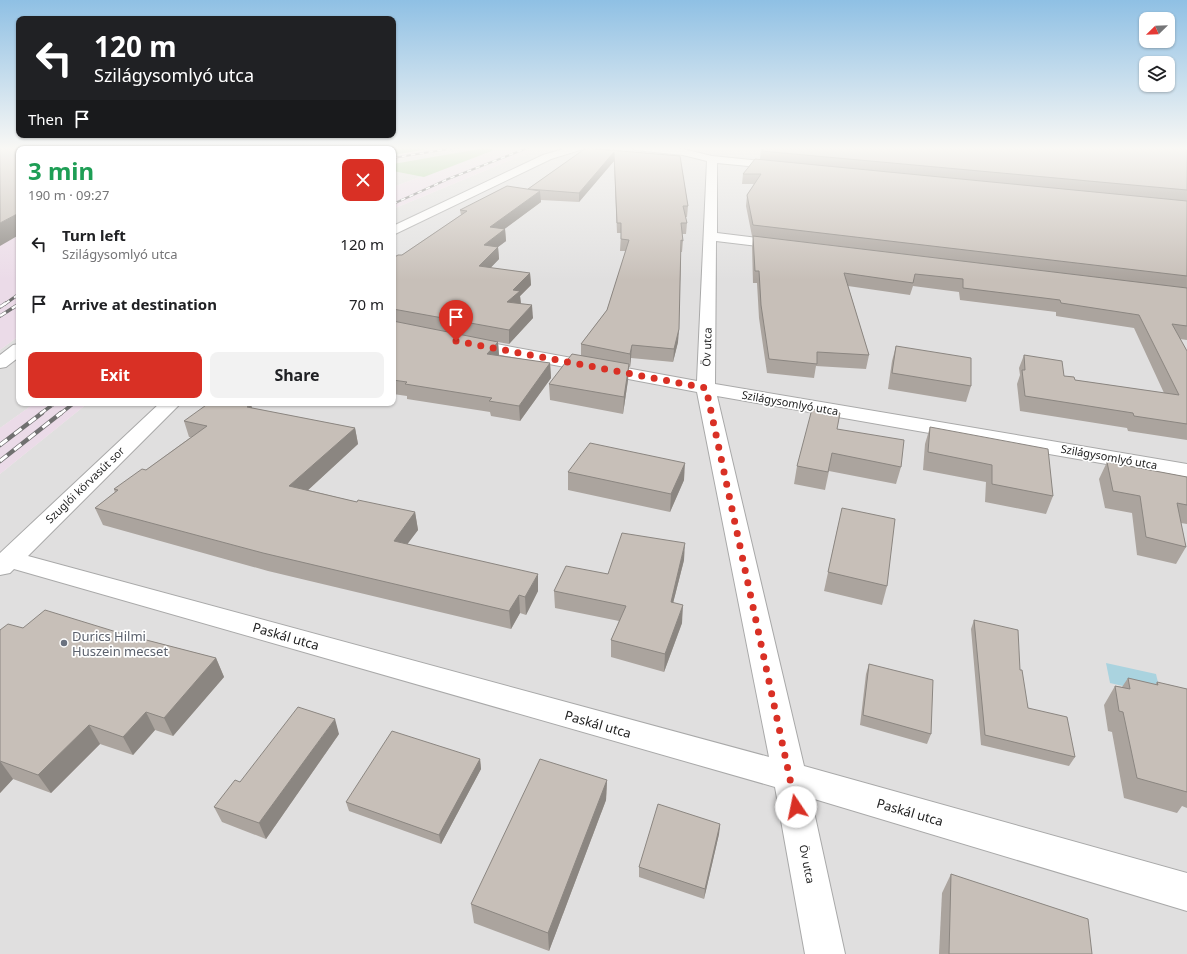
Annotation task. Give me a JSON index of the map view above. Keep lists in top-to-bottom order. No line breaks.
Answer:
{"streets":{"street":["Öv utca","Szilágysomlyó utca","Szuglói körvasút sor","Paskál utca"]},"crossings":[["Öv utca","Szilágysomlyó utca"],["Öv utca","Paskál utca"],["Szuglói körvasút sor","Paskál utca"]],"places":["Durics Hilmi Huszein mecset"],"north":"bottom left","page":{"turn":["120 m","Szilágysomlyó utca"],"then":"Then","heading":["3 min","190 m · 09:27"],"list":[{"name":"Turn left","note":"Szilágysomlyó utca","value":"120 m"},{"name":"Arrive at destination","value":"70 m"}],"buttons":["Exit","Share"]}}
